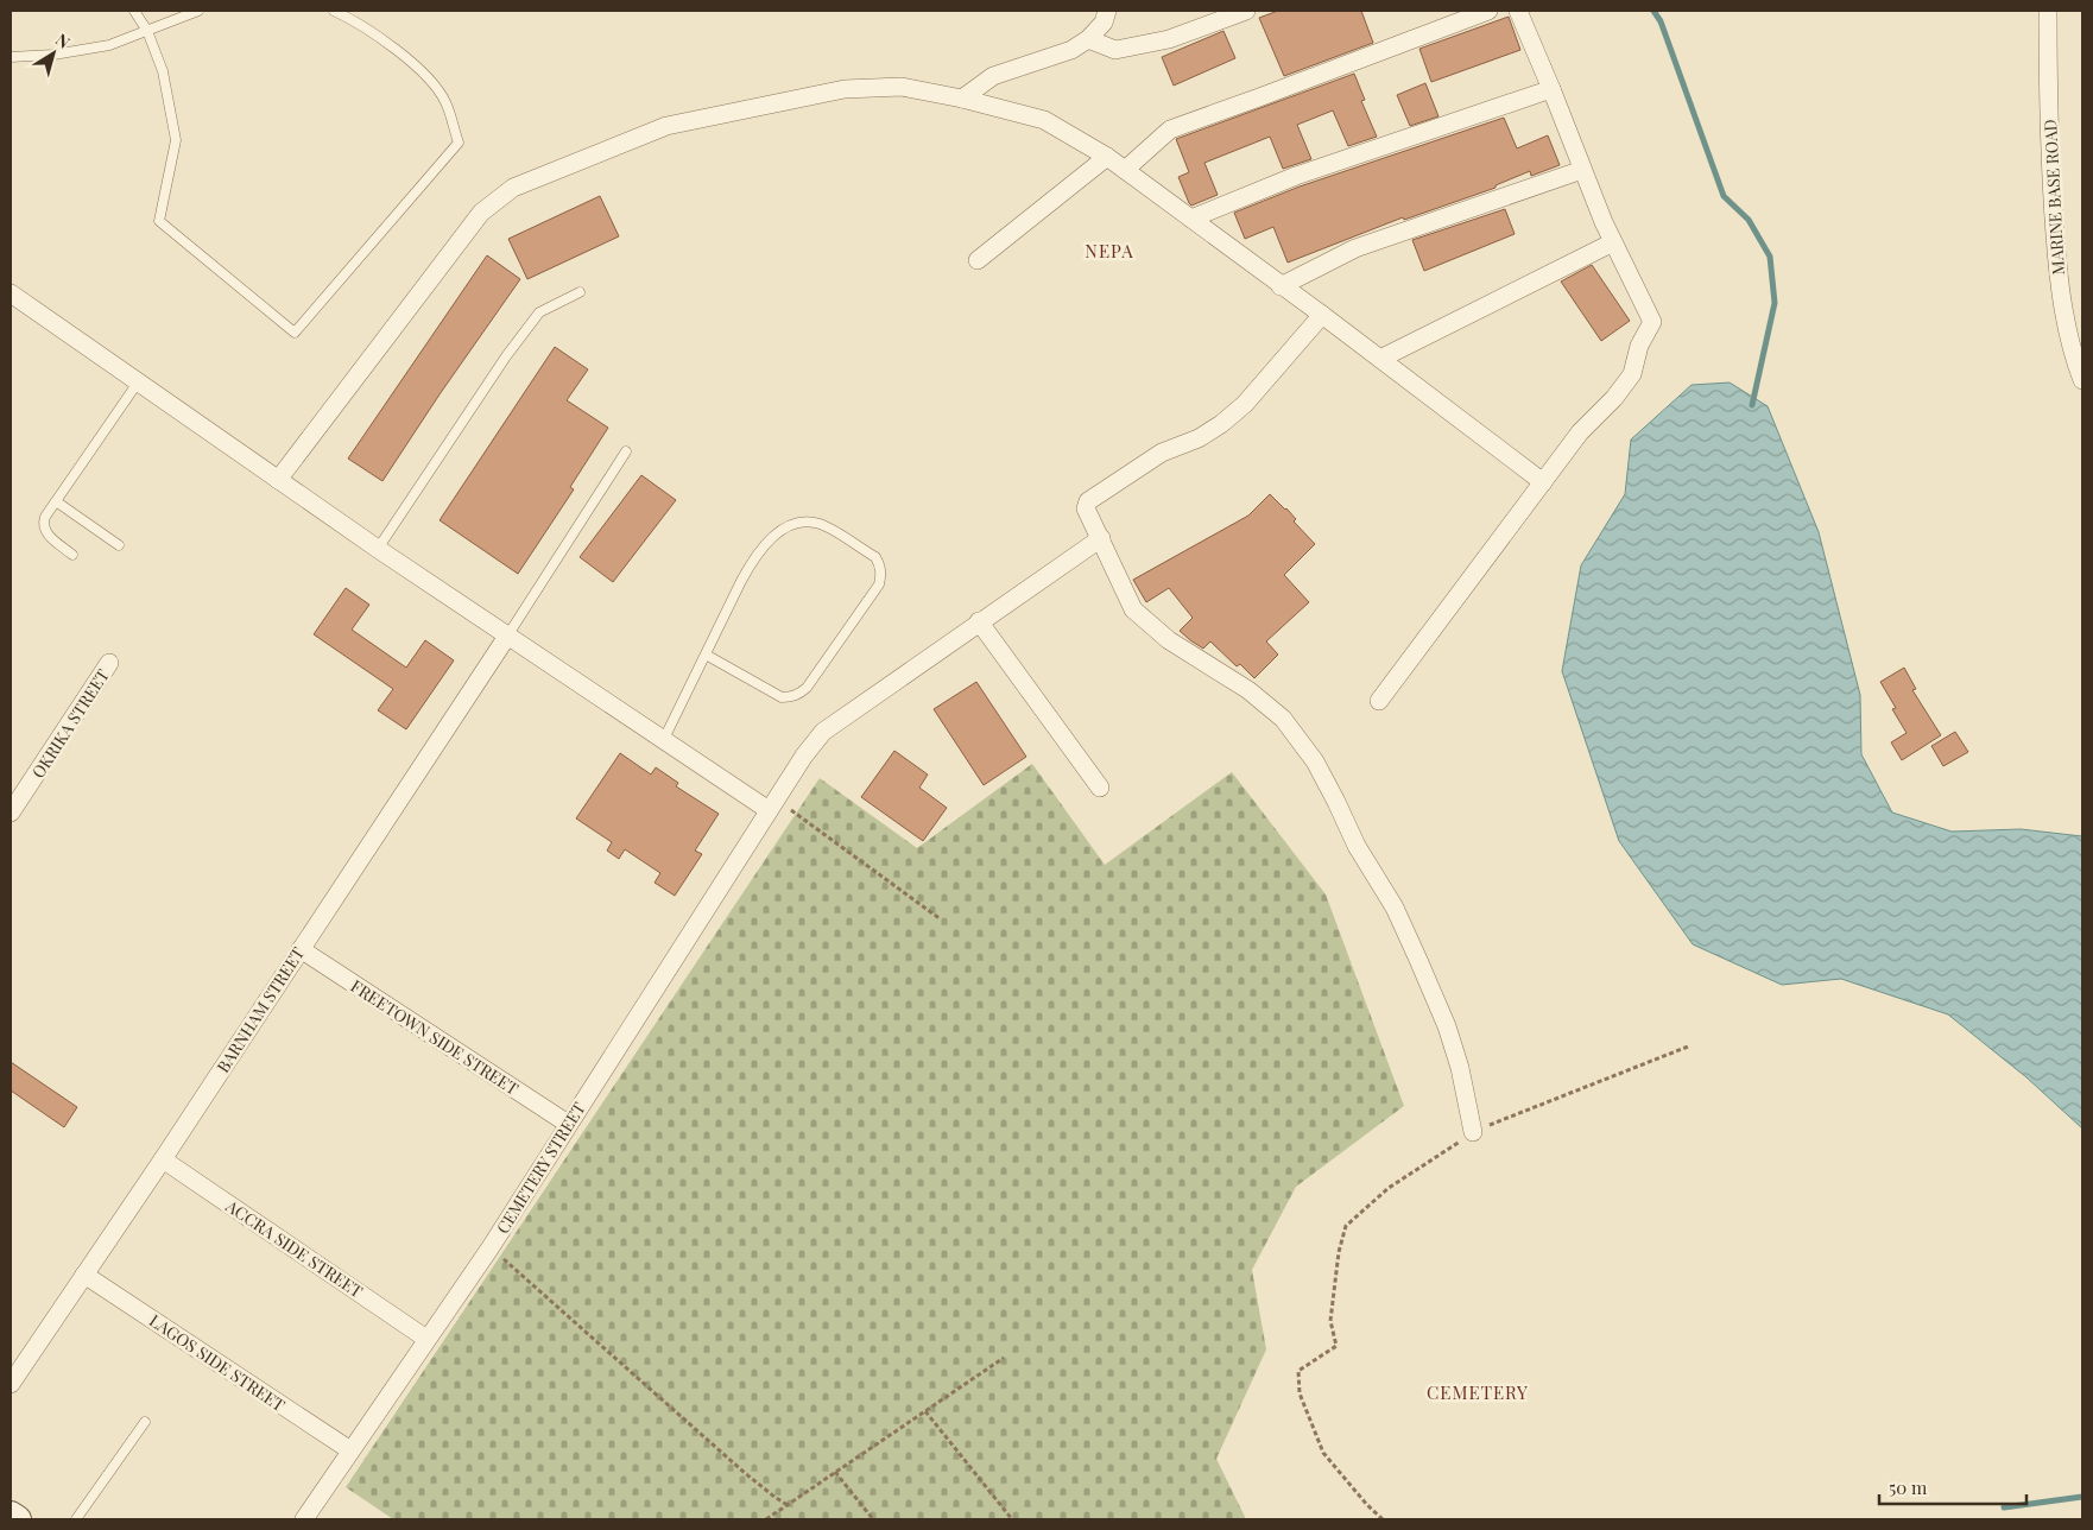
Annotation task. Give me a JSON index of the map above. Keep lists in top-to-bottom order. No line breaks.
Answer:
{"streets":{"street":["MARINE BASE ROAD","OKRIKA STREET","BARNHAM STREET","FREETOWN SIDE STREET","CEMETERY STREET","ACCRA SIDE STREET","LAGOS SIDE STREET"]},"crossings":[["BARNHAM STREET","FREETOWN SIDE STREET"],["BARNHAM STREET","ACCRA SIDE STREET"],["BARNHAM STREET","LAGOS SIDE STREET"],["FREETOWN SIDE STREET","CEMETERY STREET"],["CEMETERY STREET","ACCRA SIDE STREET"],["CEMETERY STREET","LAGOS SIDE STREET"]],"districts":["NEPA","CEMETERY"],"scale_bar":"50 m","north":"top right"}
